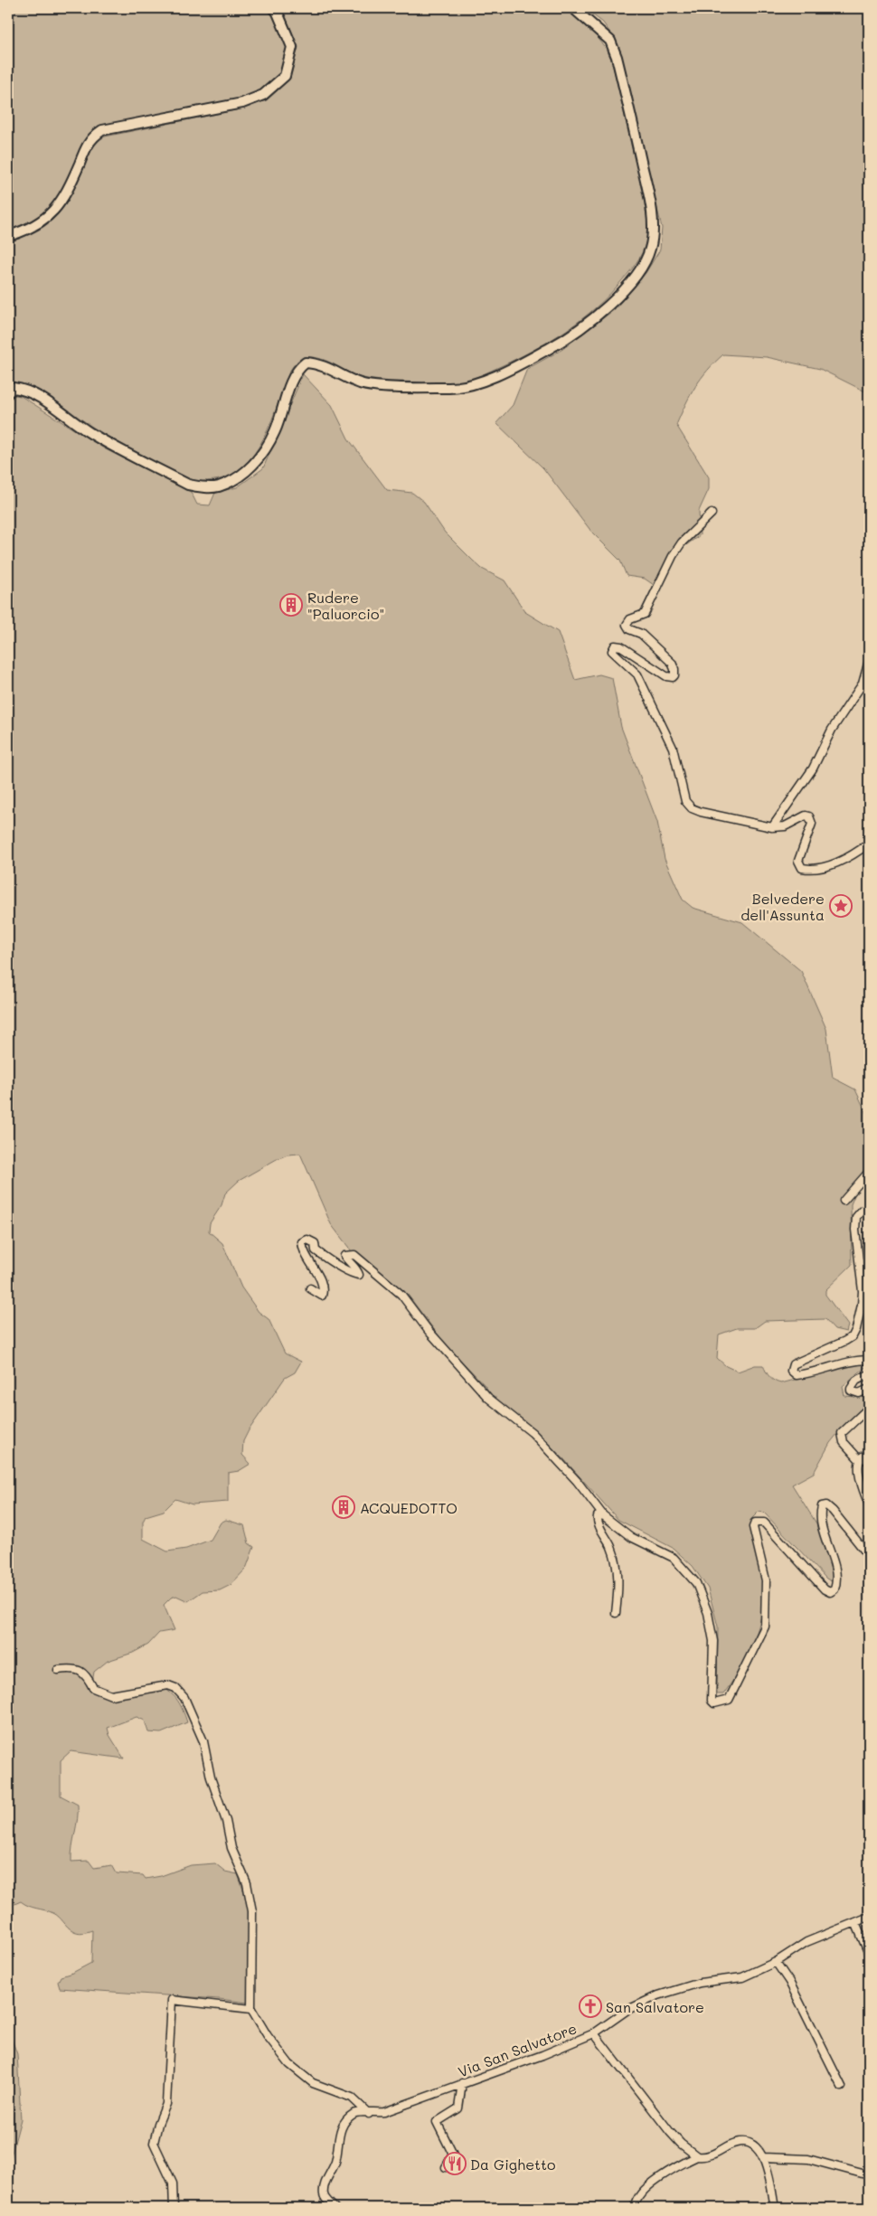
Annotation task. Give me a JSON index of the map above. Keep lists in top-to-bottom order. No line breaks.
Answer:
{"streets":{"street":["Via San Salvatore"]},"places":{"building":["Rudere \"Paluorcio\"","ACQUEDOTTO"],"place":["Belvedere dell'Assunta"],"church":["San Salvatore"],"restaurant":["Da Gighetto"]}}
